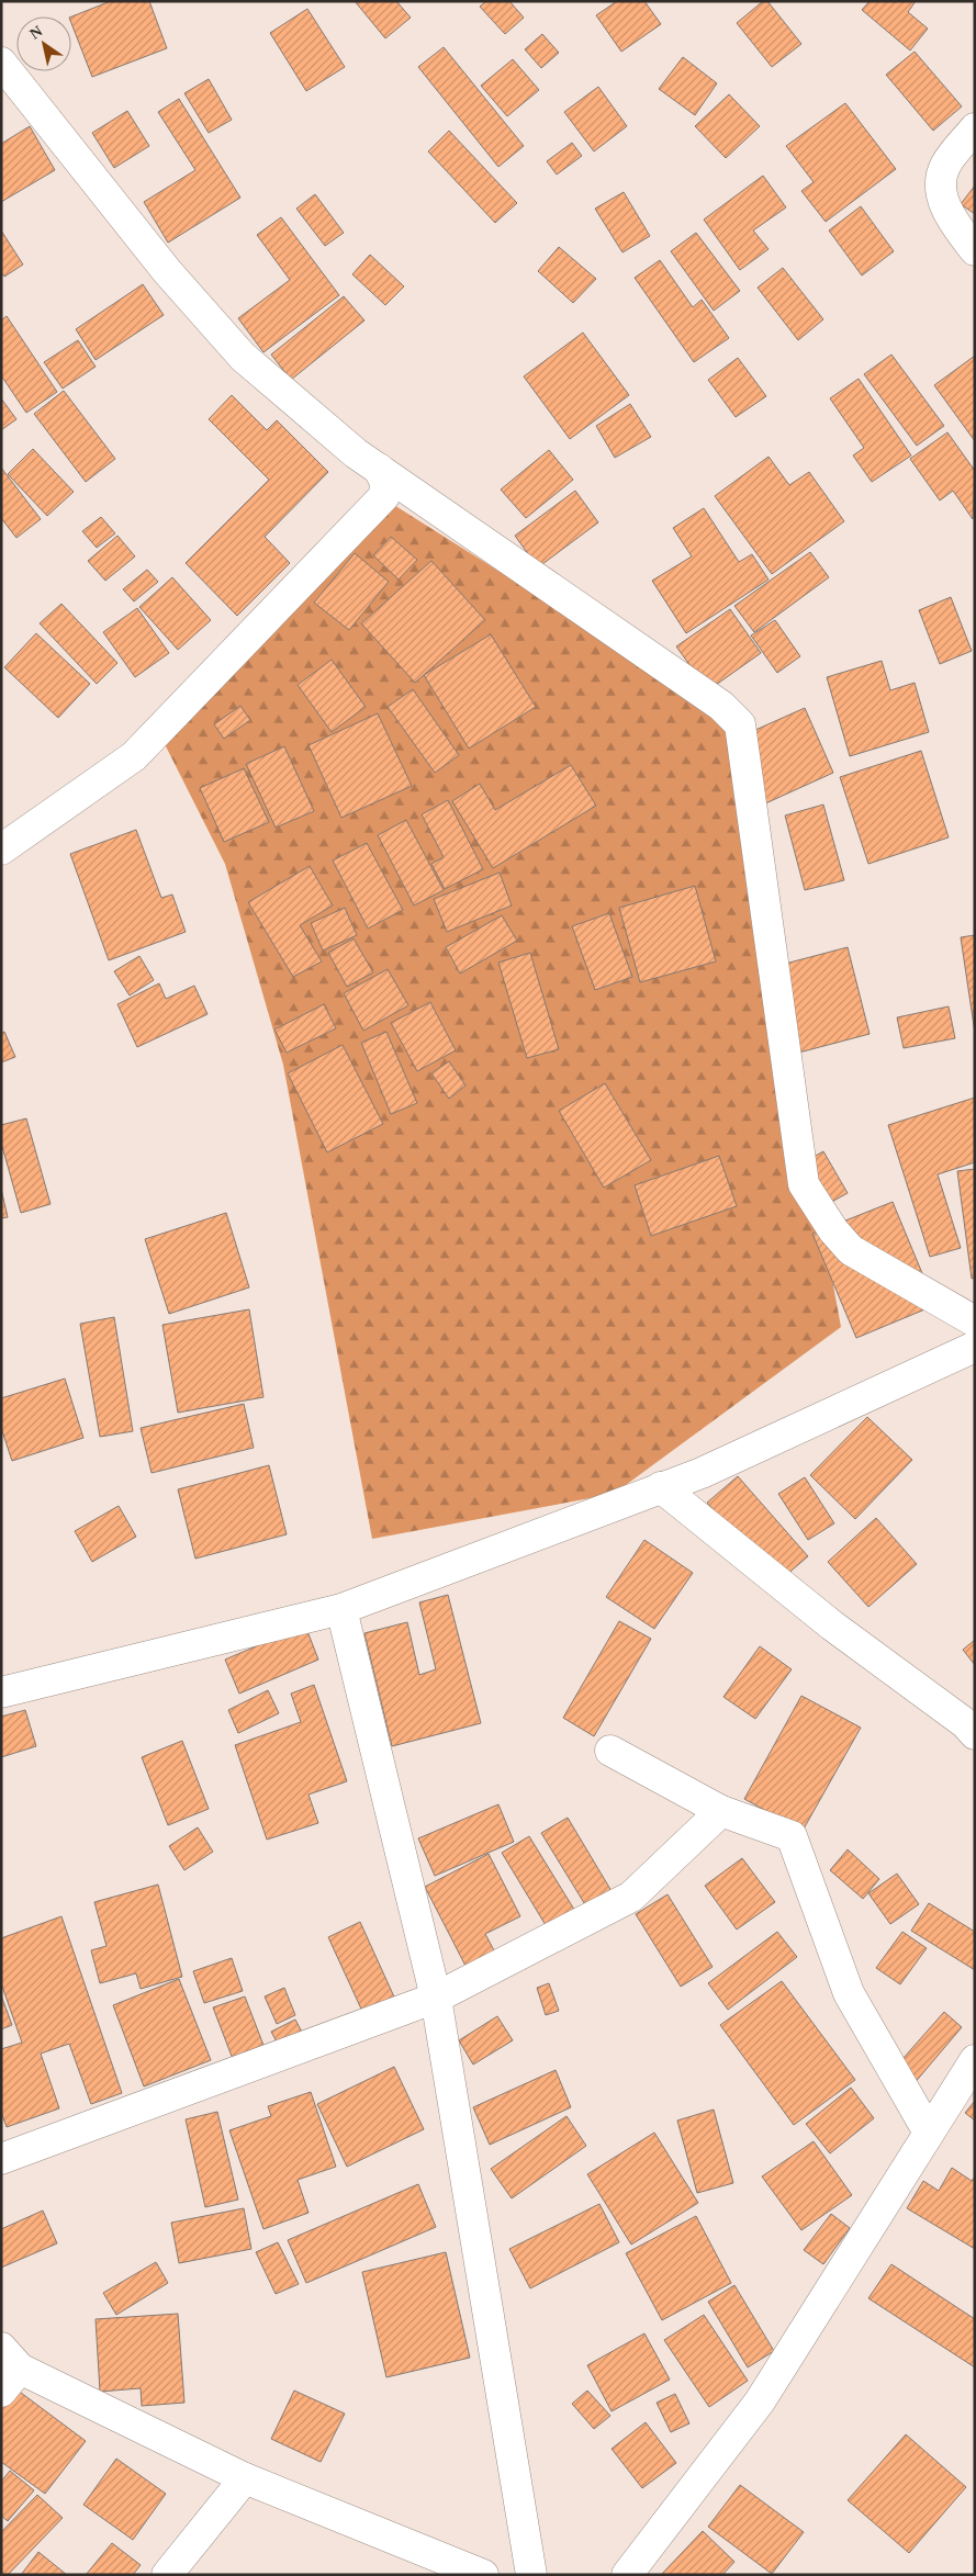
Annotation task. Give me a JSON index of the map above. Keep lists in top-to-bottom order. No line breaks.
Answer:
{"north":"top left"}
